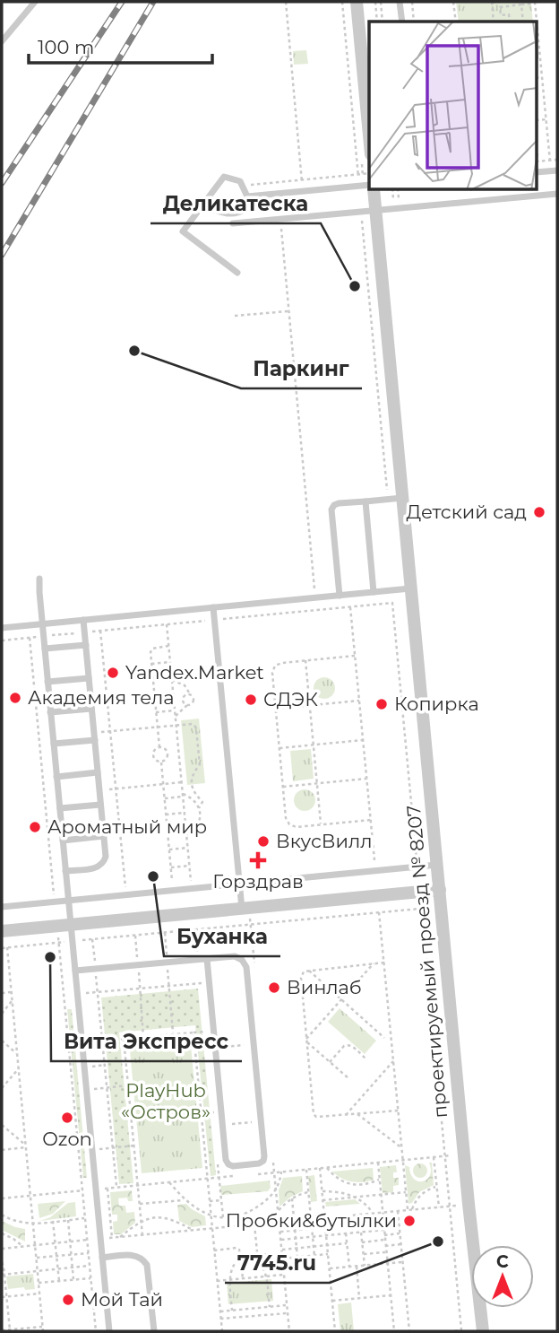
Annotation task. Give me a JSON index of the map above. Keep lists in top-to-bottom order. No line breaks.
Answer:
{"streets":{"street":["проектируемый проезд № 8207"]},"parks":["PlayHub «Остров»"],"places":{"other":["Деликатеска","Паркинг","Детский сад","Yandex.Market","Академия тела","СДЭК","Копирка","Ароматный мир","ВкусВилл","Буханка","Вита Экспресс","Винлаб","Ozon","Пробки&бутылки","7745.ru","Мой Тай"],"health":["Горздрав"]},"scale_bar":"100 m","north":"top"}
